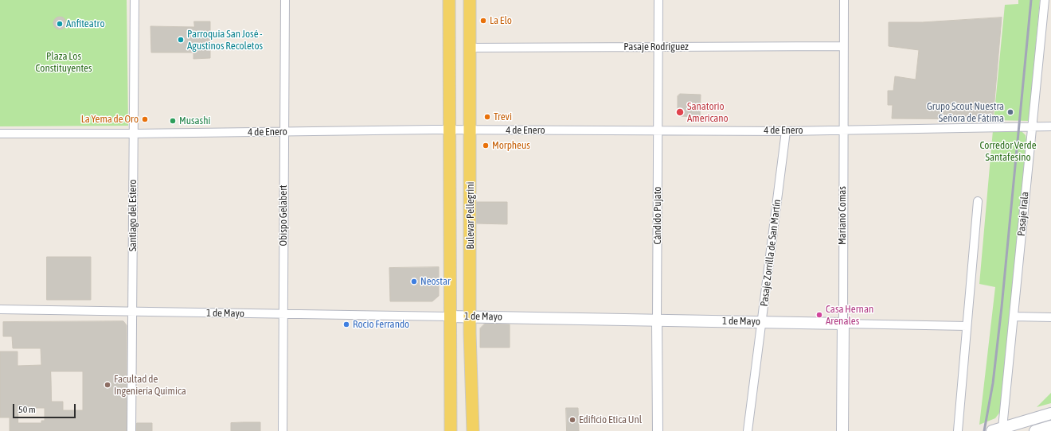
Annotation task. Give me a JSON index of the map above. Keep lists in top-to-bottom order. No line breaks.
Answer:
{"streets":{"main road":["Bulevar Pellegrini","Mariano Comas","1 de Mayo"],"street":["Pasaje Rodríguez","4 de Enero","Pasaje Irala","Santiago del Estero","Obispo Gelabert","Cándido Pujato","Pasaje Zorrilla de San Martín"]},"crossings":[["Pasaje Rodríguez","Bulevar Pellegrini"],["Pasaje Rodríguez","Cándido Pujato"],["Pasaje Rodríguez","Mariano Comas"],["4 de Enero","Pasaje Irala"],["4 de Enero","Santiago del Estero"],["4 de Enero","Obispo Gelabert"],["4 de Enero","Bulevar Pellegrini"],["4 de Enero","Cándido Pujato"],["4 de Enero","Mariano Comas"],["4 de Enero","Pasaje Zorrilla de San Martín"],["Santiago del Estero","1 de Mayo"],["Obispo Gelabert","1 de Mayo"],["Bulevar Pellegrini","1 de Mayo"],["Cándido Pujato","1 de Mayo"],["Mariano Comas","1 de Mayo"],["Pasaje Zorrilla de San Martín","1 de Mayo"]],"parks":["Plaza Los Constituyentes","Corredor Verde Santafesino"],"places":["La Elo","Anfiteatro","Parroquia San José - Agustinos Recoletos","Sanatorio Americano","Grupo Scout Nuestra Señora de Fátima","Trevi","La Yema de Oro","Musashi","Morpheus","Neostar","Casa Hernan Arenales","Rocio Ferrando","Facultad de Ingeniería Química","Edificio Etica Unl"],"scale_bar":"50 m"}
